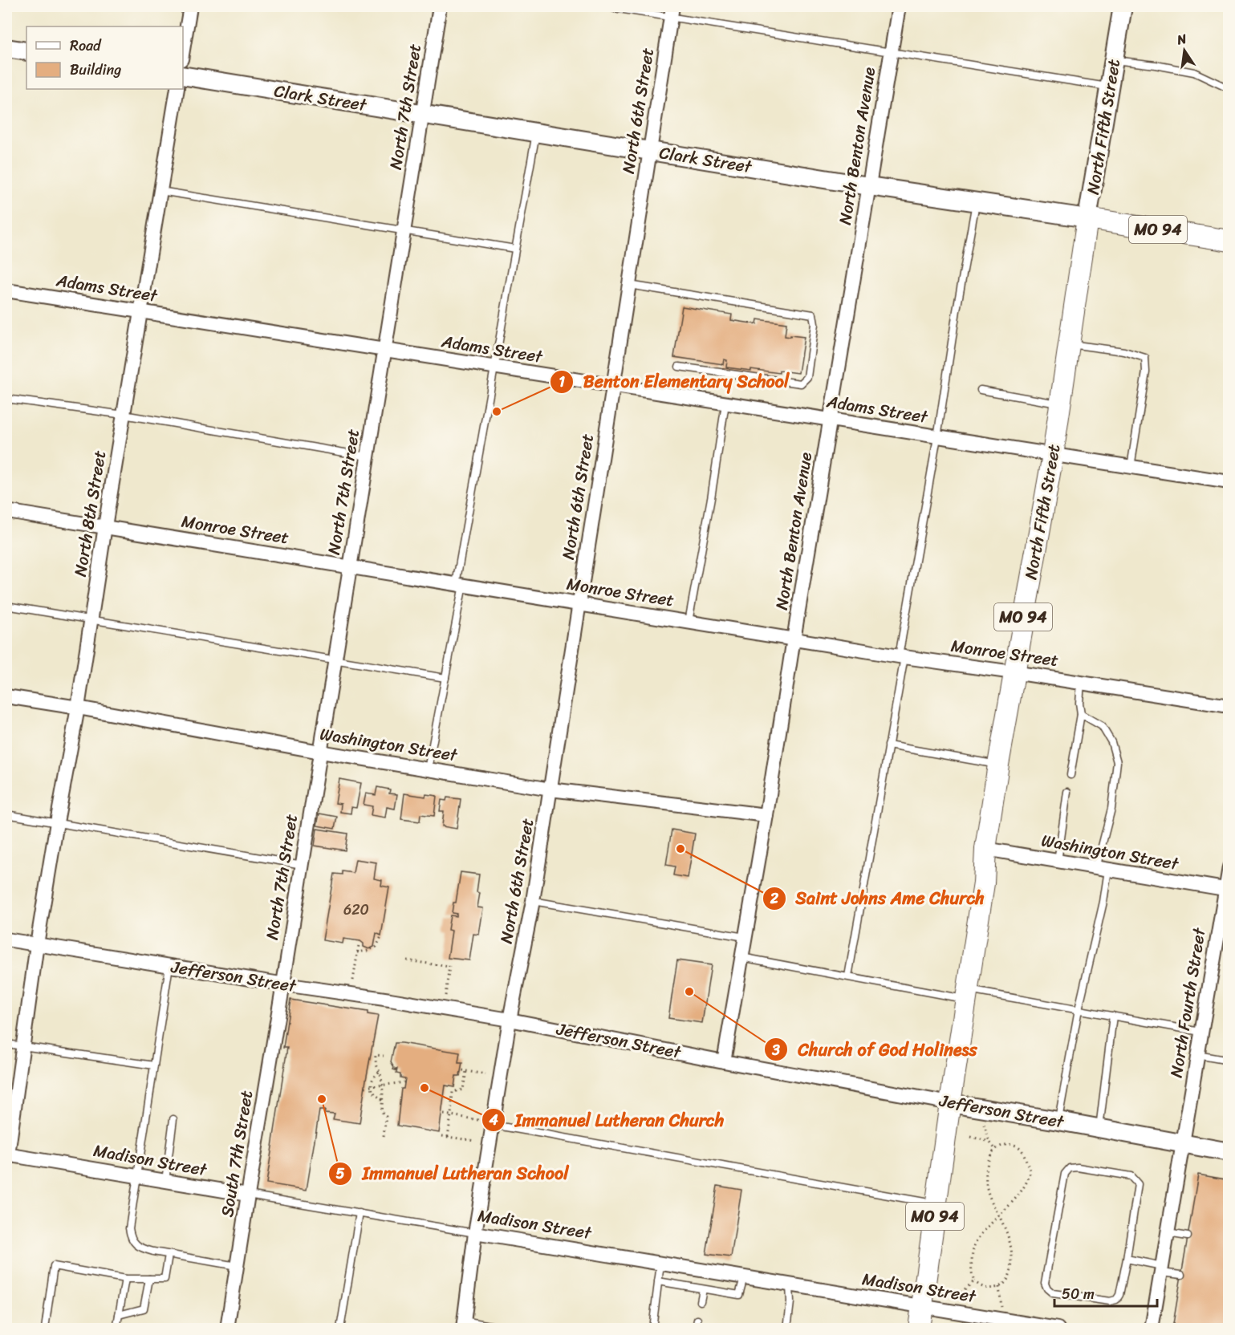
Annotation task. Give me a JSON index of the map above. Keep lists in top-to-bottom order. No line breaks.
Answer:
{"streets":{"main road":["Clark Street","North Fifth Street","MO 94","Jefferson Street"],"street":["North 7th Street","North 6th Street","North Benton Avenue","Adams Street","North 8th Street","Monroe Street","Washington Street","North Fourth Street","South 7th Street","Madison Street"]},"crossings":[["Clark Street","North 7th Street"],["Clark Street","North 6th Street"],["Clark Street","North Fifth Street"],["Clark Street","North Benton Avenue"],["North 7th Street","Adams Street"],["North 7th Street","Monroe Street"],["North 7th Street","Washington Street"],["North 7th Street","Jefferson Street"],["North 7th Street","South 7th Street"],["North 6th Street","Adams Street"],["North 6th Street","Monroe Street"],["North 6th Street","Washington Street"],["North 6th Street","Jefferson Street"],["North 6th Street","Madison Street"],["North Fifth Street","MO 94"],["North Fifth Street","Adams Street"],["North Fifth Street","Monroe Street"],["North Fifth Street","Washington Street"],["North Fifth Street","Jefferson Street"],["North Benton Avenue","Adams Street"],["North Benton Avenue","Monroe Street"],["North Benton Avenue","Washington Street"],["North Benton Avenue","Jefferson Street"],["MO 94","Jefferson Street"],["MO 94","Madison Street"],["Adams Street","North 8th Street"],["North 8th Street","Monroe Street"],["North 8th Street","Washington Street"],["North 8th Street","Jefferson Street"],["North 8th Street","Madison Street"],["Washington Street","North Fourth Street"],["Jefferson Street","North Fourth Street"],["Jefferson Street","South 7th Street"],["South 7th Street","Madison Street"]],"places":["Benton Elementary School","Saint Johns Ame Church","Church of God Holiness","Immanuel Lutheran Church","Immanuel Lutheran School"],"house_numbers":["620"],"legend":["Road","Building"],"scale_bar":"50 m","north":"top"}
